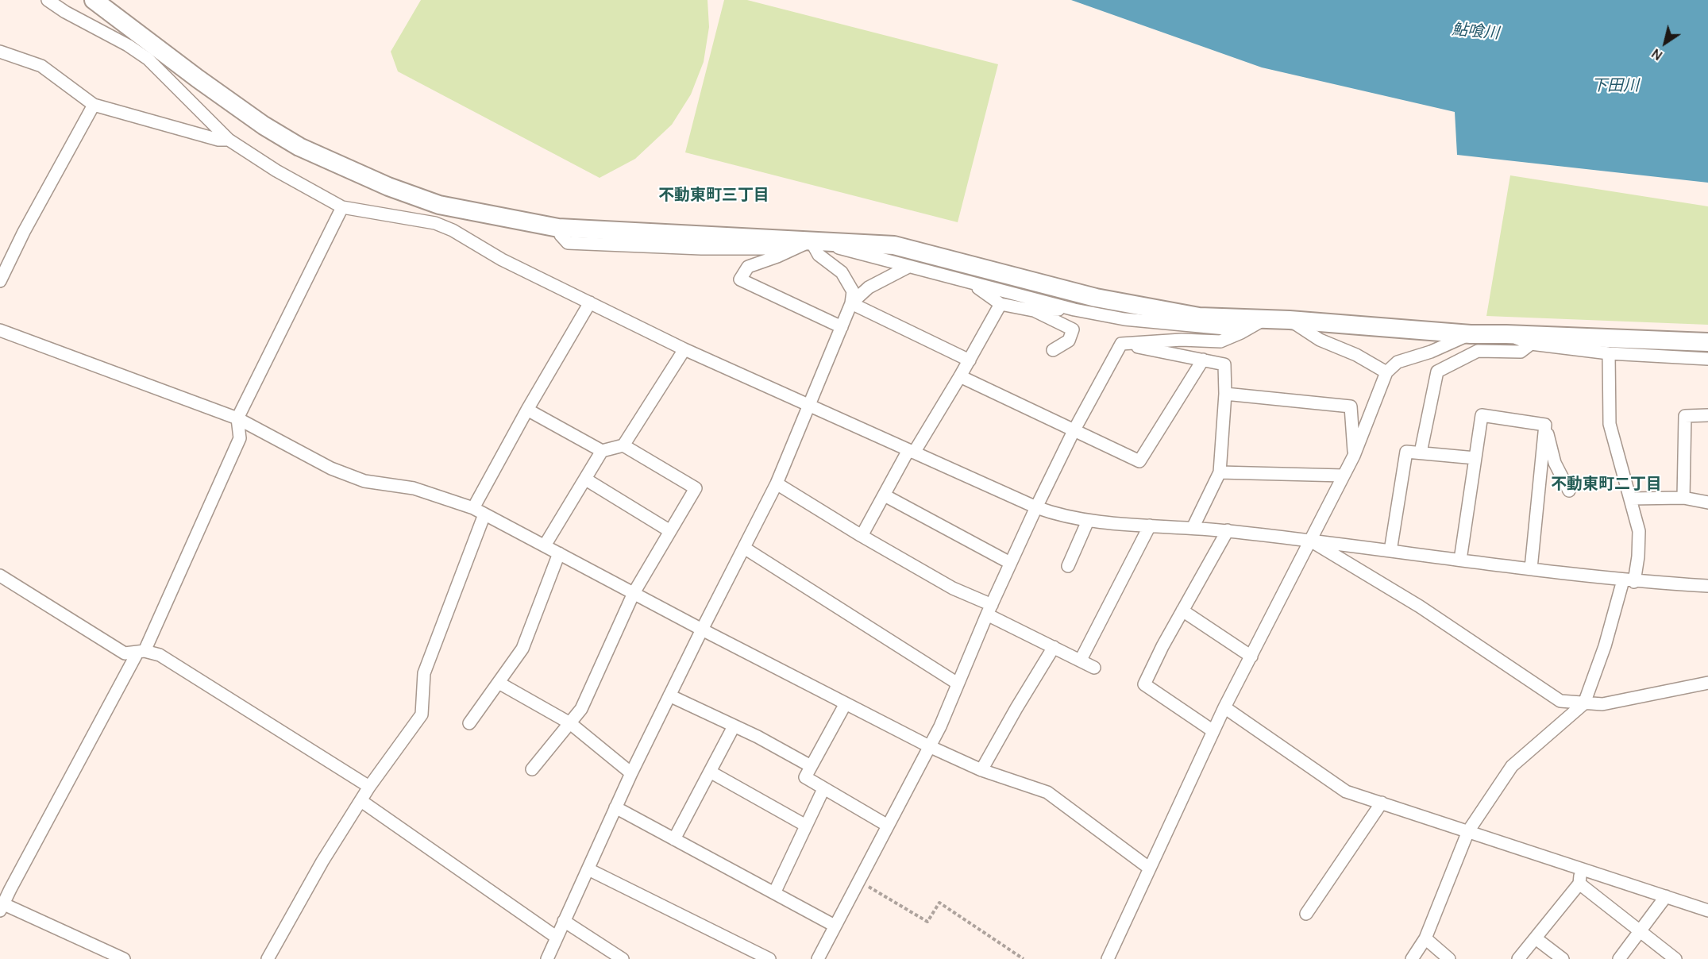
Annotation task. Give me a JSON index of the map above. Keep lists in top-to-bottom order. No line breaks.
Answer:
{"districts":["不動東町三丁目","不動東町二丁目"],"water":["鮎喰川","下田川"],"north":"bottom left"}
